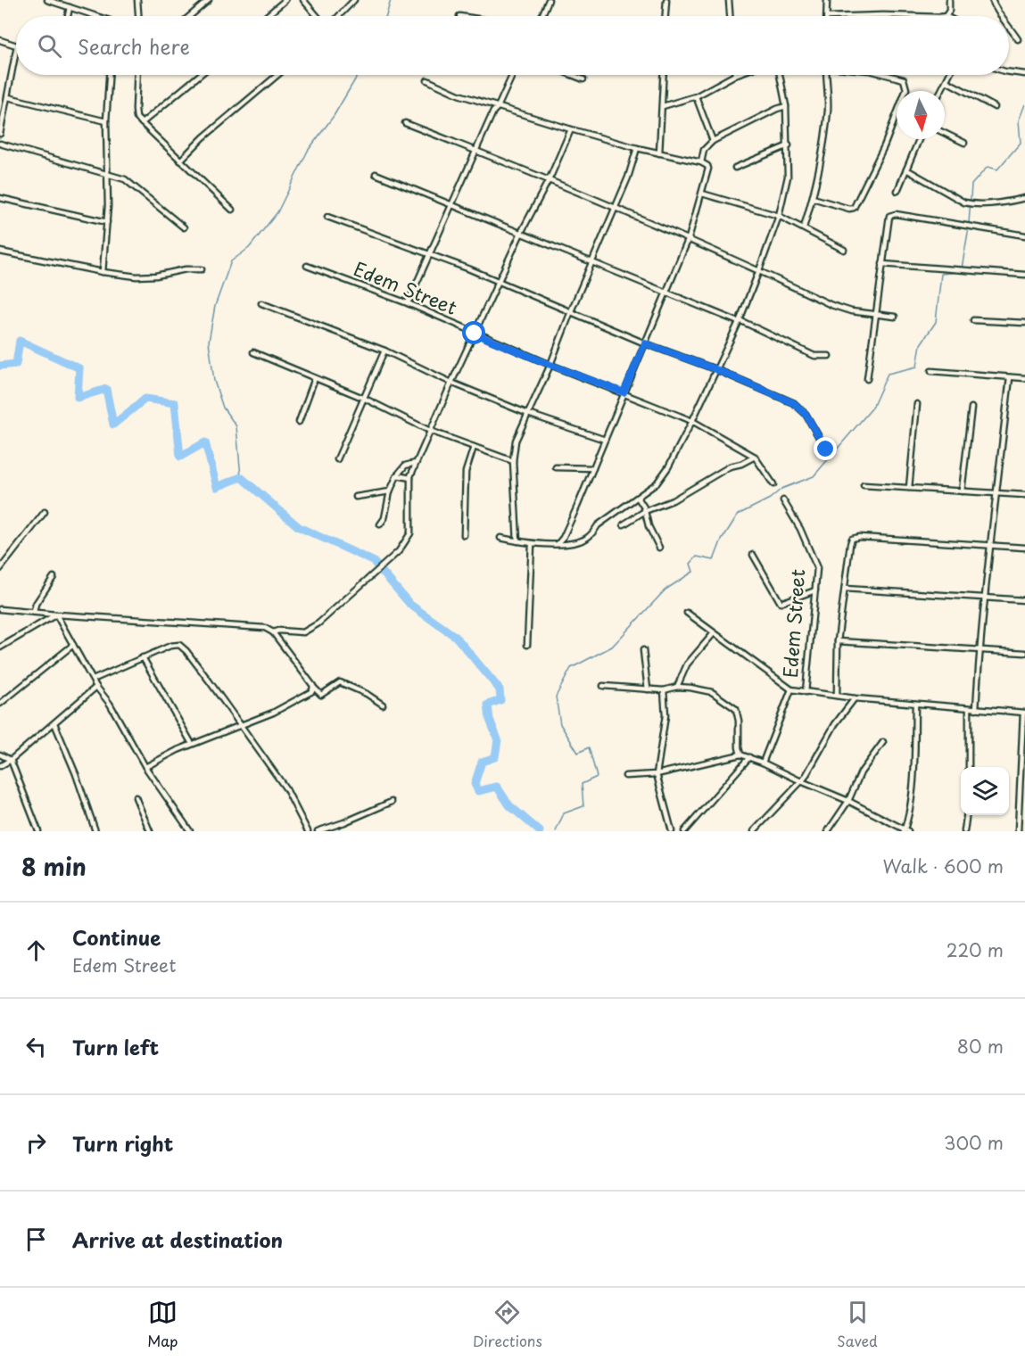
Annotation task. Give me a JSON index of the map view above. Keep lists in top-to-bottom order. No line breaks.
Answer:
{"streets":{"street":["Edem Street"]},"north":"bottom","page":{"search":"Search here","heading":["8 min","Walk · 600 m"],"list":[["Continue","Edem Street","220 m"],["Turn left","80 m"],["Turn right","300 m"],"Arrive at destination"],"nav":["Map","Directions","Saved"]}}
